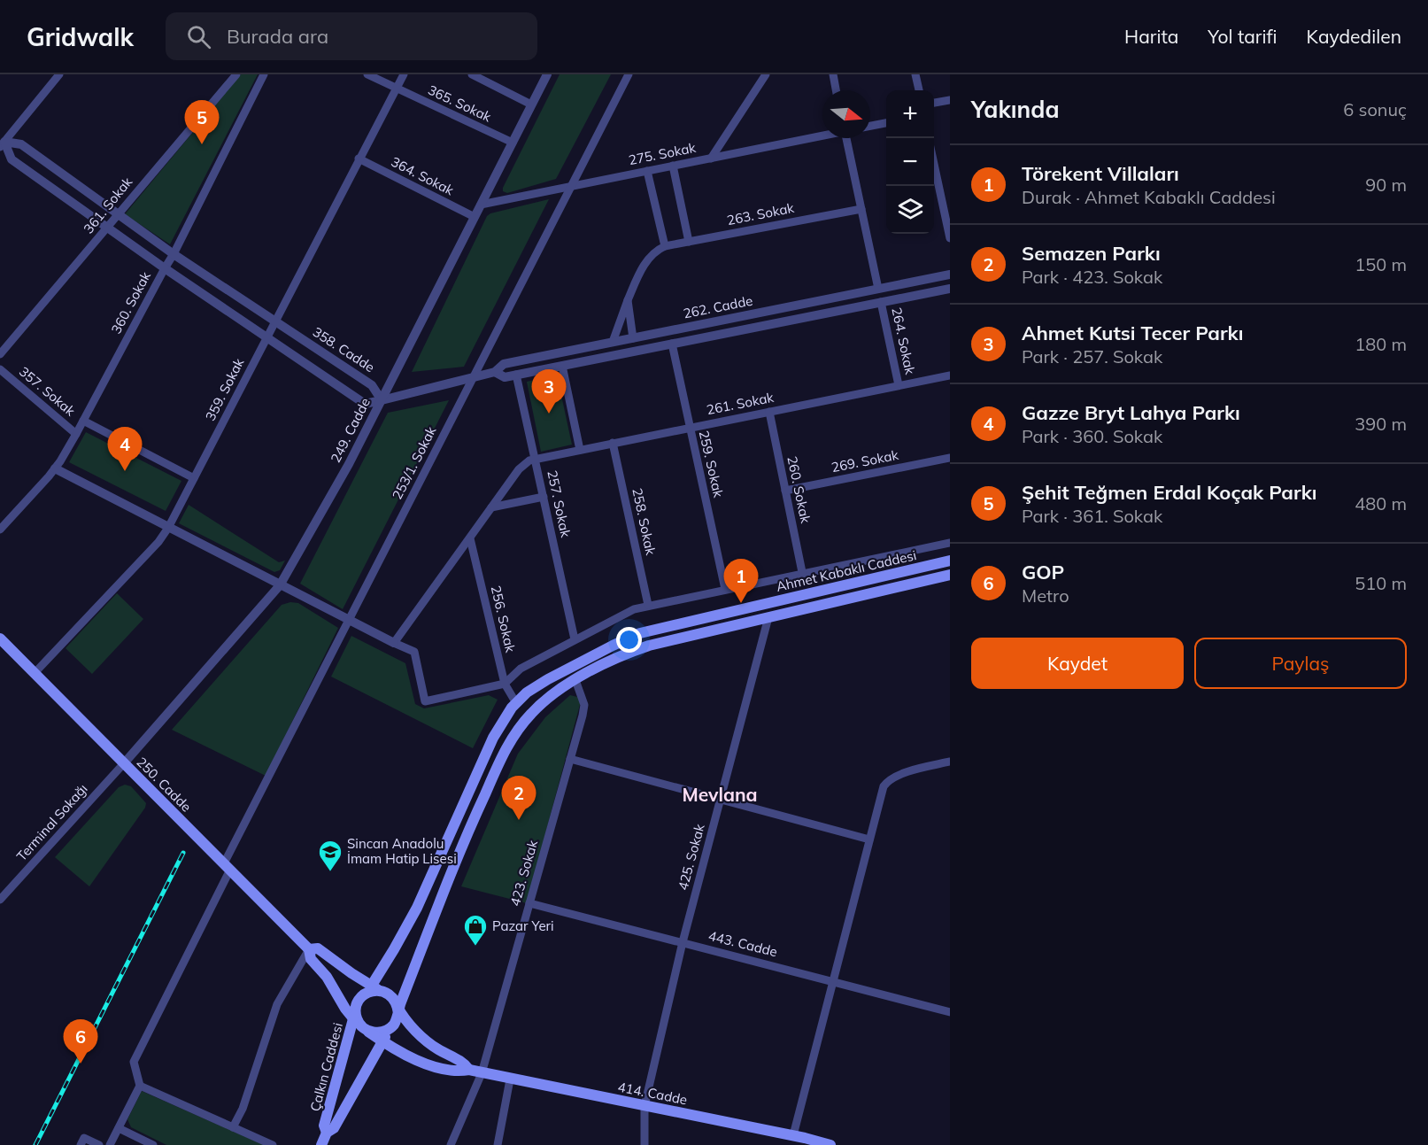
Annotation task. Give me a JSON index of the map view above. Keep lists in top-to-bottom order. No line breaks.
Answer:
{"streets":{"main road":["Ahmet Kabaklı Caddesi","250. Cadde","Çalkın Caddesi","414. Cadde"],"street":["365. Sokak","275. Sokak","364. Sokak","361. Sokak","263. Sokak","360. Sokak","262. Cadde","264. Sokak","358. Cadde","359. Sokak","357. Sokak","261. Sokak","249. Cadde","269. Sokak","253/1. Sokak","259. Sokak","260. Sokak","257. Sokak","258. Sokak","256. Sokak","Terminal Sokağı","425. Sokak","423. Sokak","443. Cadde"]},"crossings":[["365. Sokak","359. Sokak"],["365. Sokak","249. Cadde"],["275. Sokak","249. Cadde"],["275. Sokak","253/1. Sokak"],["364. Sokak","359. Sokak"],["364. Sokak","249. Cadde"],["361. Sokak","358. Cadde"],["360. Sokak","358. Cadde"],["360. Sokak","357. Sokak"],["262. Cadde","264. Sokak"],["262. Cadde","358. Cadde"],["262. Cadde","249. Cadde"],["262. Cadde","253/1. Sokak"],["262. Cadde","259. Sokak"],["262. Cadde","257. Sokak"],["264. Sokak","261. Sokak"],["358. Cadde","359. Sokak"],["358. Cadde","249. Cadde"],["359. Sokak","250. Cadde"],["261. Sokak","259. Sokak"],["261. Sokak","260. Sokak"],["261. Sokak","257. Sokak"],["261. Sokak","258. Sokak"],["249. Cadde","250. Cadde"],["249. Cadde","Terminal Sokağı"],["269. Sokak","260. Sokak"],["253/1. Sokak","250. Cadde"],["Ahmet Kabaklı Caddesi","256. Sokak"],["Ahmet Kabaklı Caddesi","250. Cadde"],["Ahmet Kabaklı Caddesi","425. Sokak"],["Ahmet Kabaklı Caddesi","423. Sokak"],["Ahmet Kabaklı Caddesi","Çalkın Caddesi"],["Ahmet Kabaklı Caddesi","414. Cadde"],["250. Cadde","Terminal Sokağı"],["250. Cadde","Çalkın Caddesi"],["250. Cadde","414. Cadde"],["425. Sokak","443. Cadde"],["425. Sokak","414. Cadde"],["423. Sokak","443. Cadde"],["423. Sokak","414. Cadde"],["Çalkın Caddesi","414. Cadde"]],"districts":["Mevlana"],"places":{"school or university":["Sincan Anadolu İmam Hatip Lisesi"],"shop":["Pazar Yeri"]},"north":"right","page":{"header":"Gridwalk","search":"Burada ara","nav":["Harita","Yol tarifi","Kaydedilen"],"heading":["Yakında","6 sonuç"],"map_buttons":["+","−"],"pins":["5","3","4","1","2","6"],"list":[{"mark":"1","name":"Törekent Villaları","note":"Durak · Ahmet Kabaklı Caddesi","value":"90 m"},{"mark":"2","name":"Semazen Parkı","note":"Park · 423. Sokak","value":"150 m"},{"mark":"3","name":"Ahmet Kutsi Tecer Parkı","note":"Park · 257. Sokak","value":"180 m"},{"mark":"4","name":"Gazze Bryt Lahya Parkı","note":"Park · 360. Sokak","value":"390 m"},{"mark":"5","name":"Şehit Teğmen Erdal Koçak Parkı","note":"Park · 361. Sokak","value":"480 m"},{"mark":"6","name":"GOP","note":"Metro","value":"510 m"}],"buttons":["Kaydet","Paylaş"]}}
